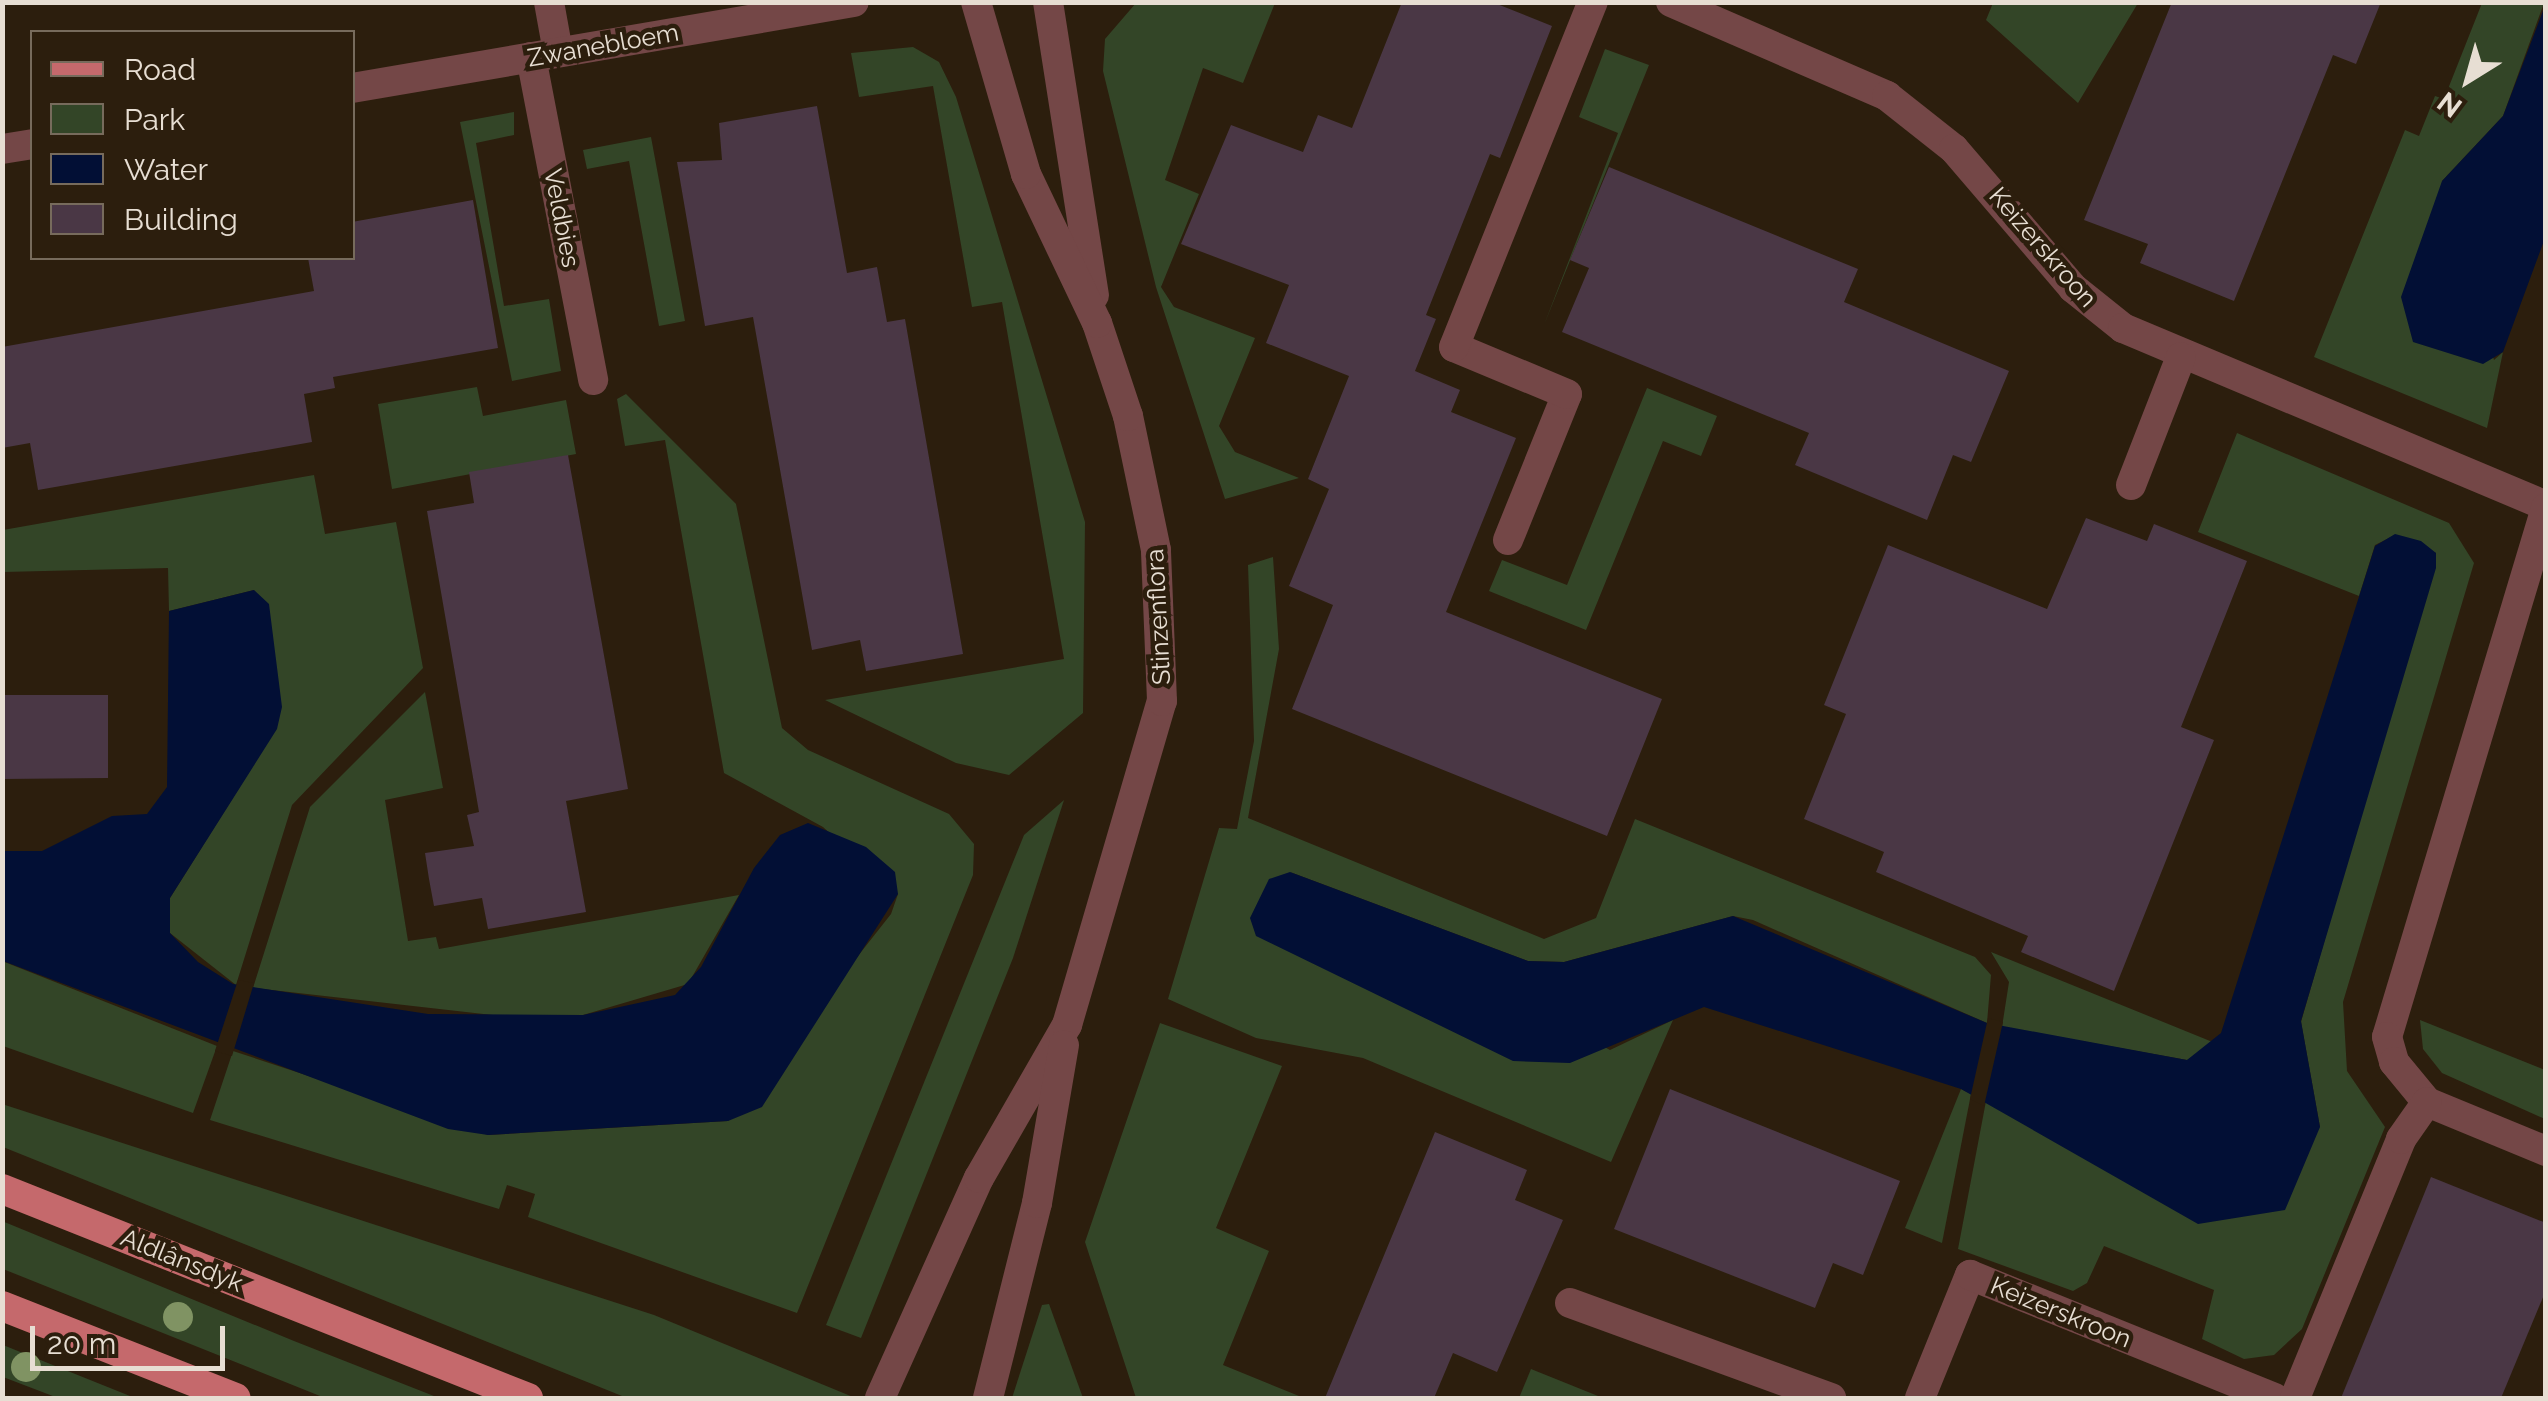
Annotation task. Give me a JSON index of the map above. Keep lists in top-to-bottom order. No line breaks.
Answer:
{"streets":{"main road":["Aldlânsdyk"],"street":["Zwanebloem","Veldbies","Keizerskroon","Stinzenflora"]},"crossings":[["Zwanebloem","Veldbies"]],"legend":["Road","Park","Water","Building"],"scale_bar":"20 m","north":"bottom left"}
